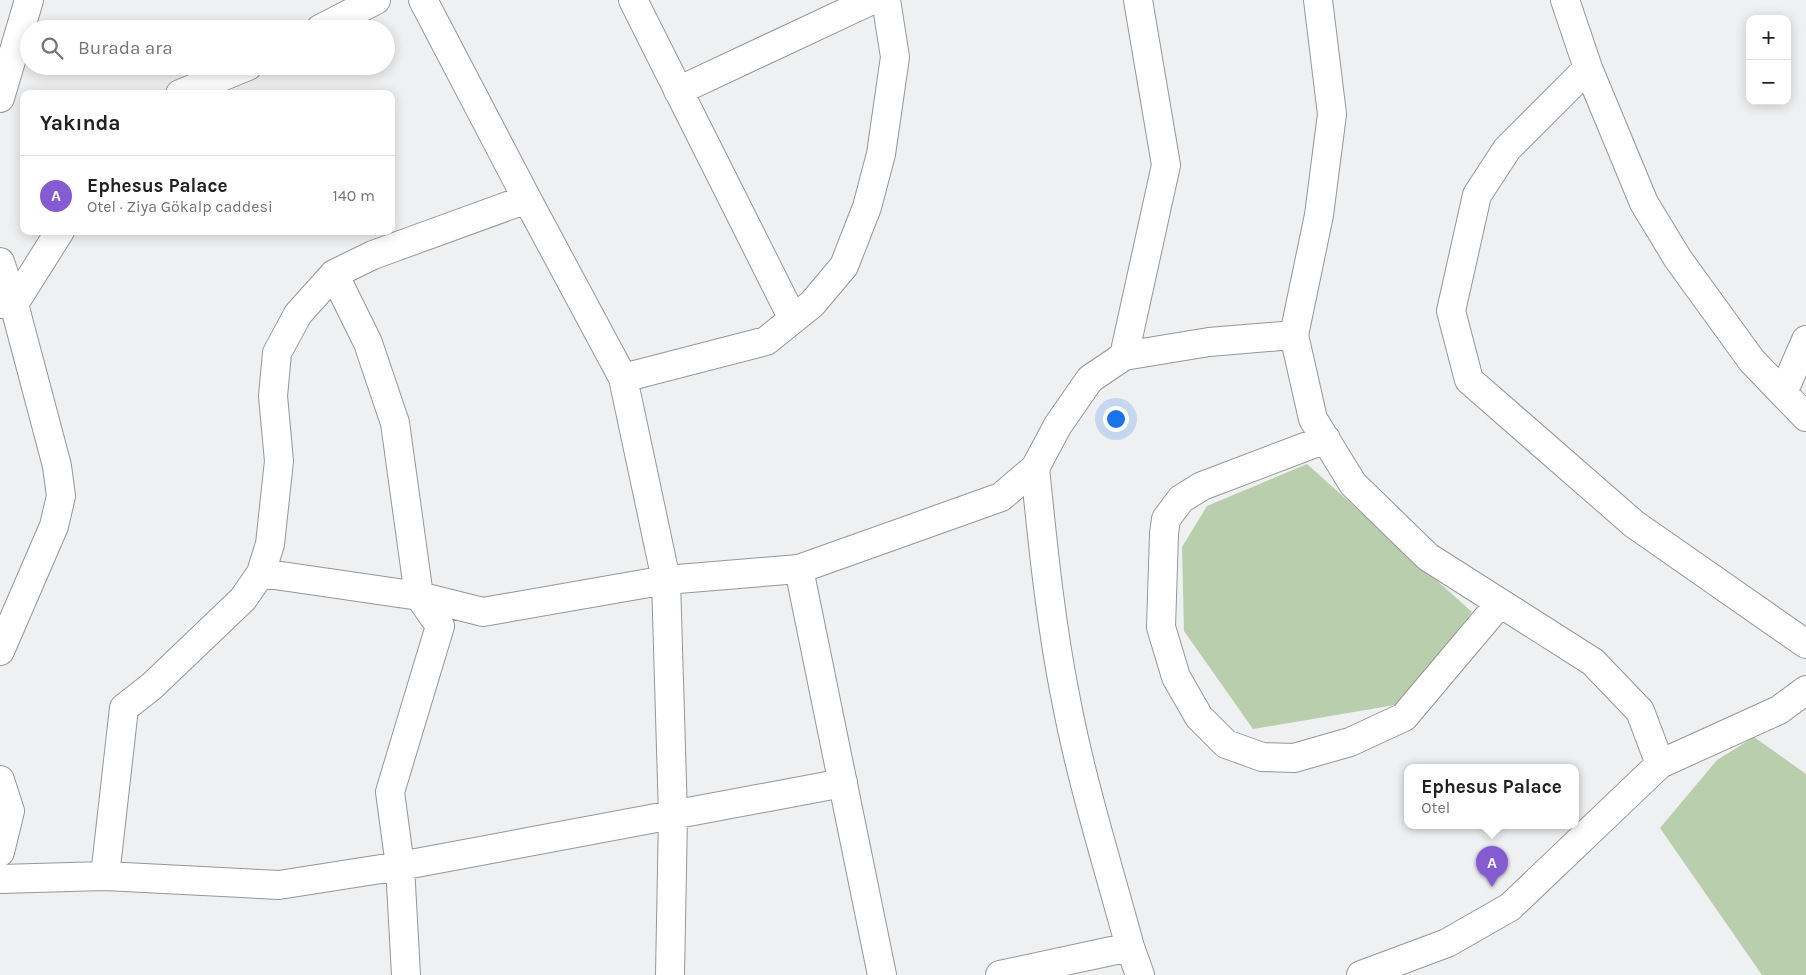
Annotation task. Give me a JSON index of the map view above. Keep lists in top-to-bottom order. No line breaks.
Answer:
{"page":{"map_buttons":["+","−"],"search":"Burada ara","heading":"Yakında","list":[{"mark":"A","name":"Ephesus Palace","note":"Otel · Ziya Gökalp caddesi","value":"140 m"}],"popup":["Ephesus Palace","Otel"],"pins":"A"}}
